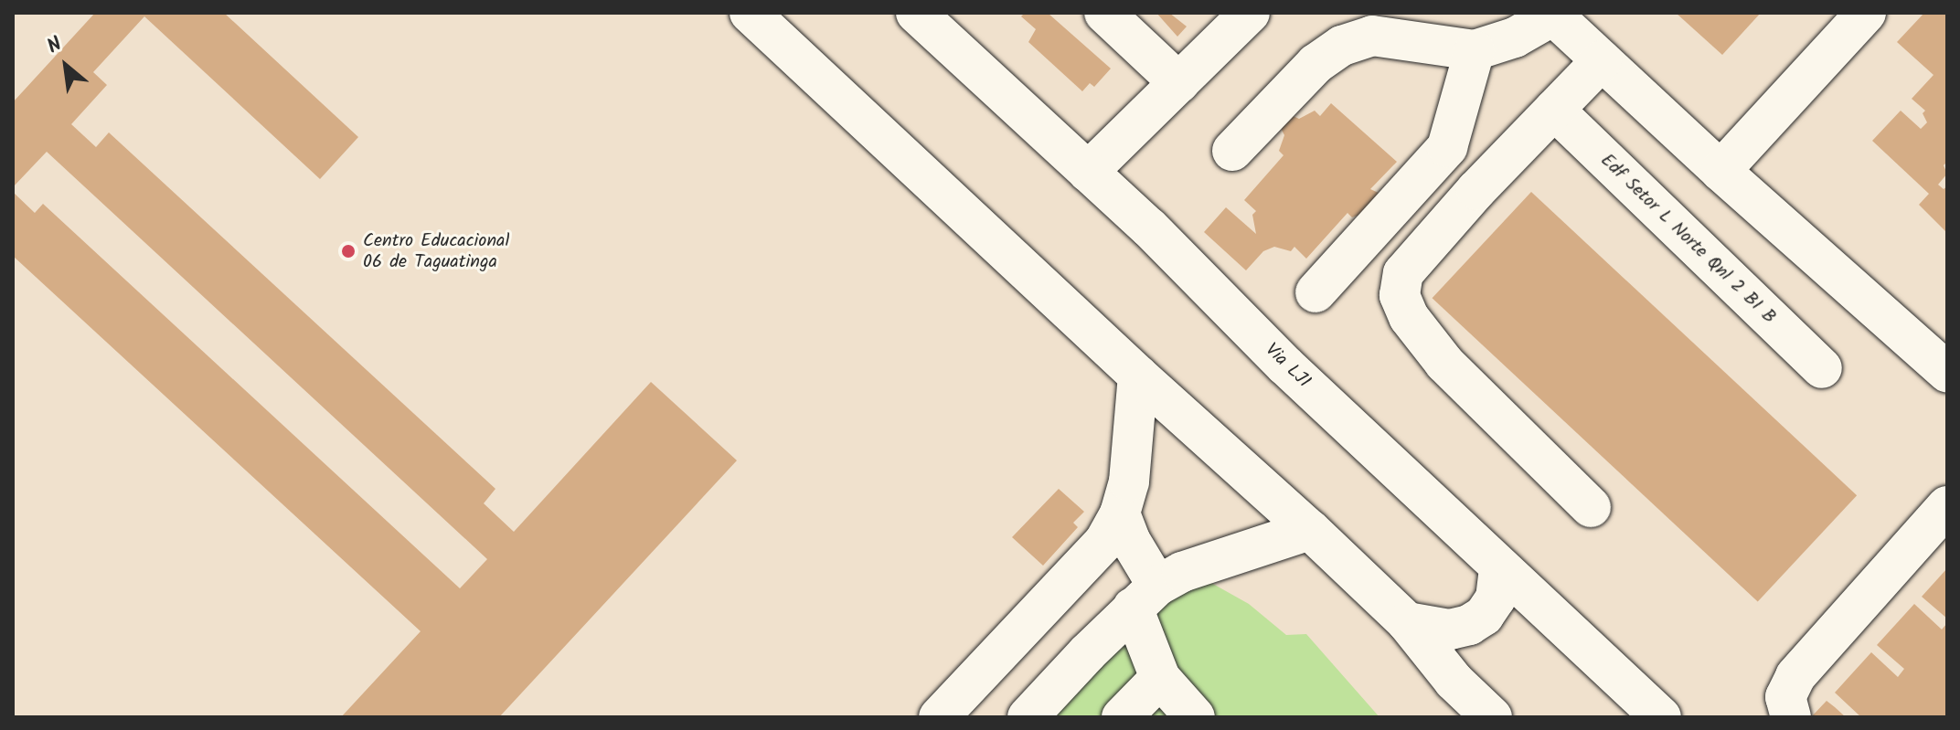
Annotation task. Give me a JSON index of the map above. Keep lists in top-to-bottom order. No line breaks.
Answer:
{"streets":{"main road":["Edf Setor L Norte Qnl 2 BI B","Via LJ1"]},"places":["Centro Educacional 06 de Taguatinga"],"north":"top left"}
